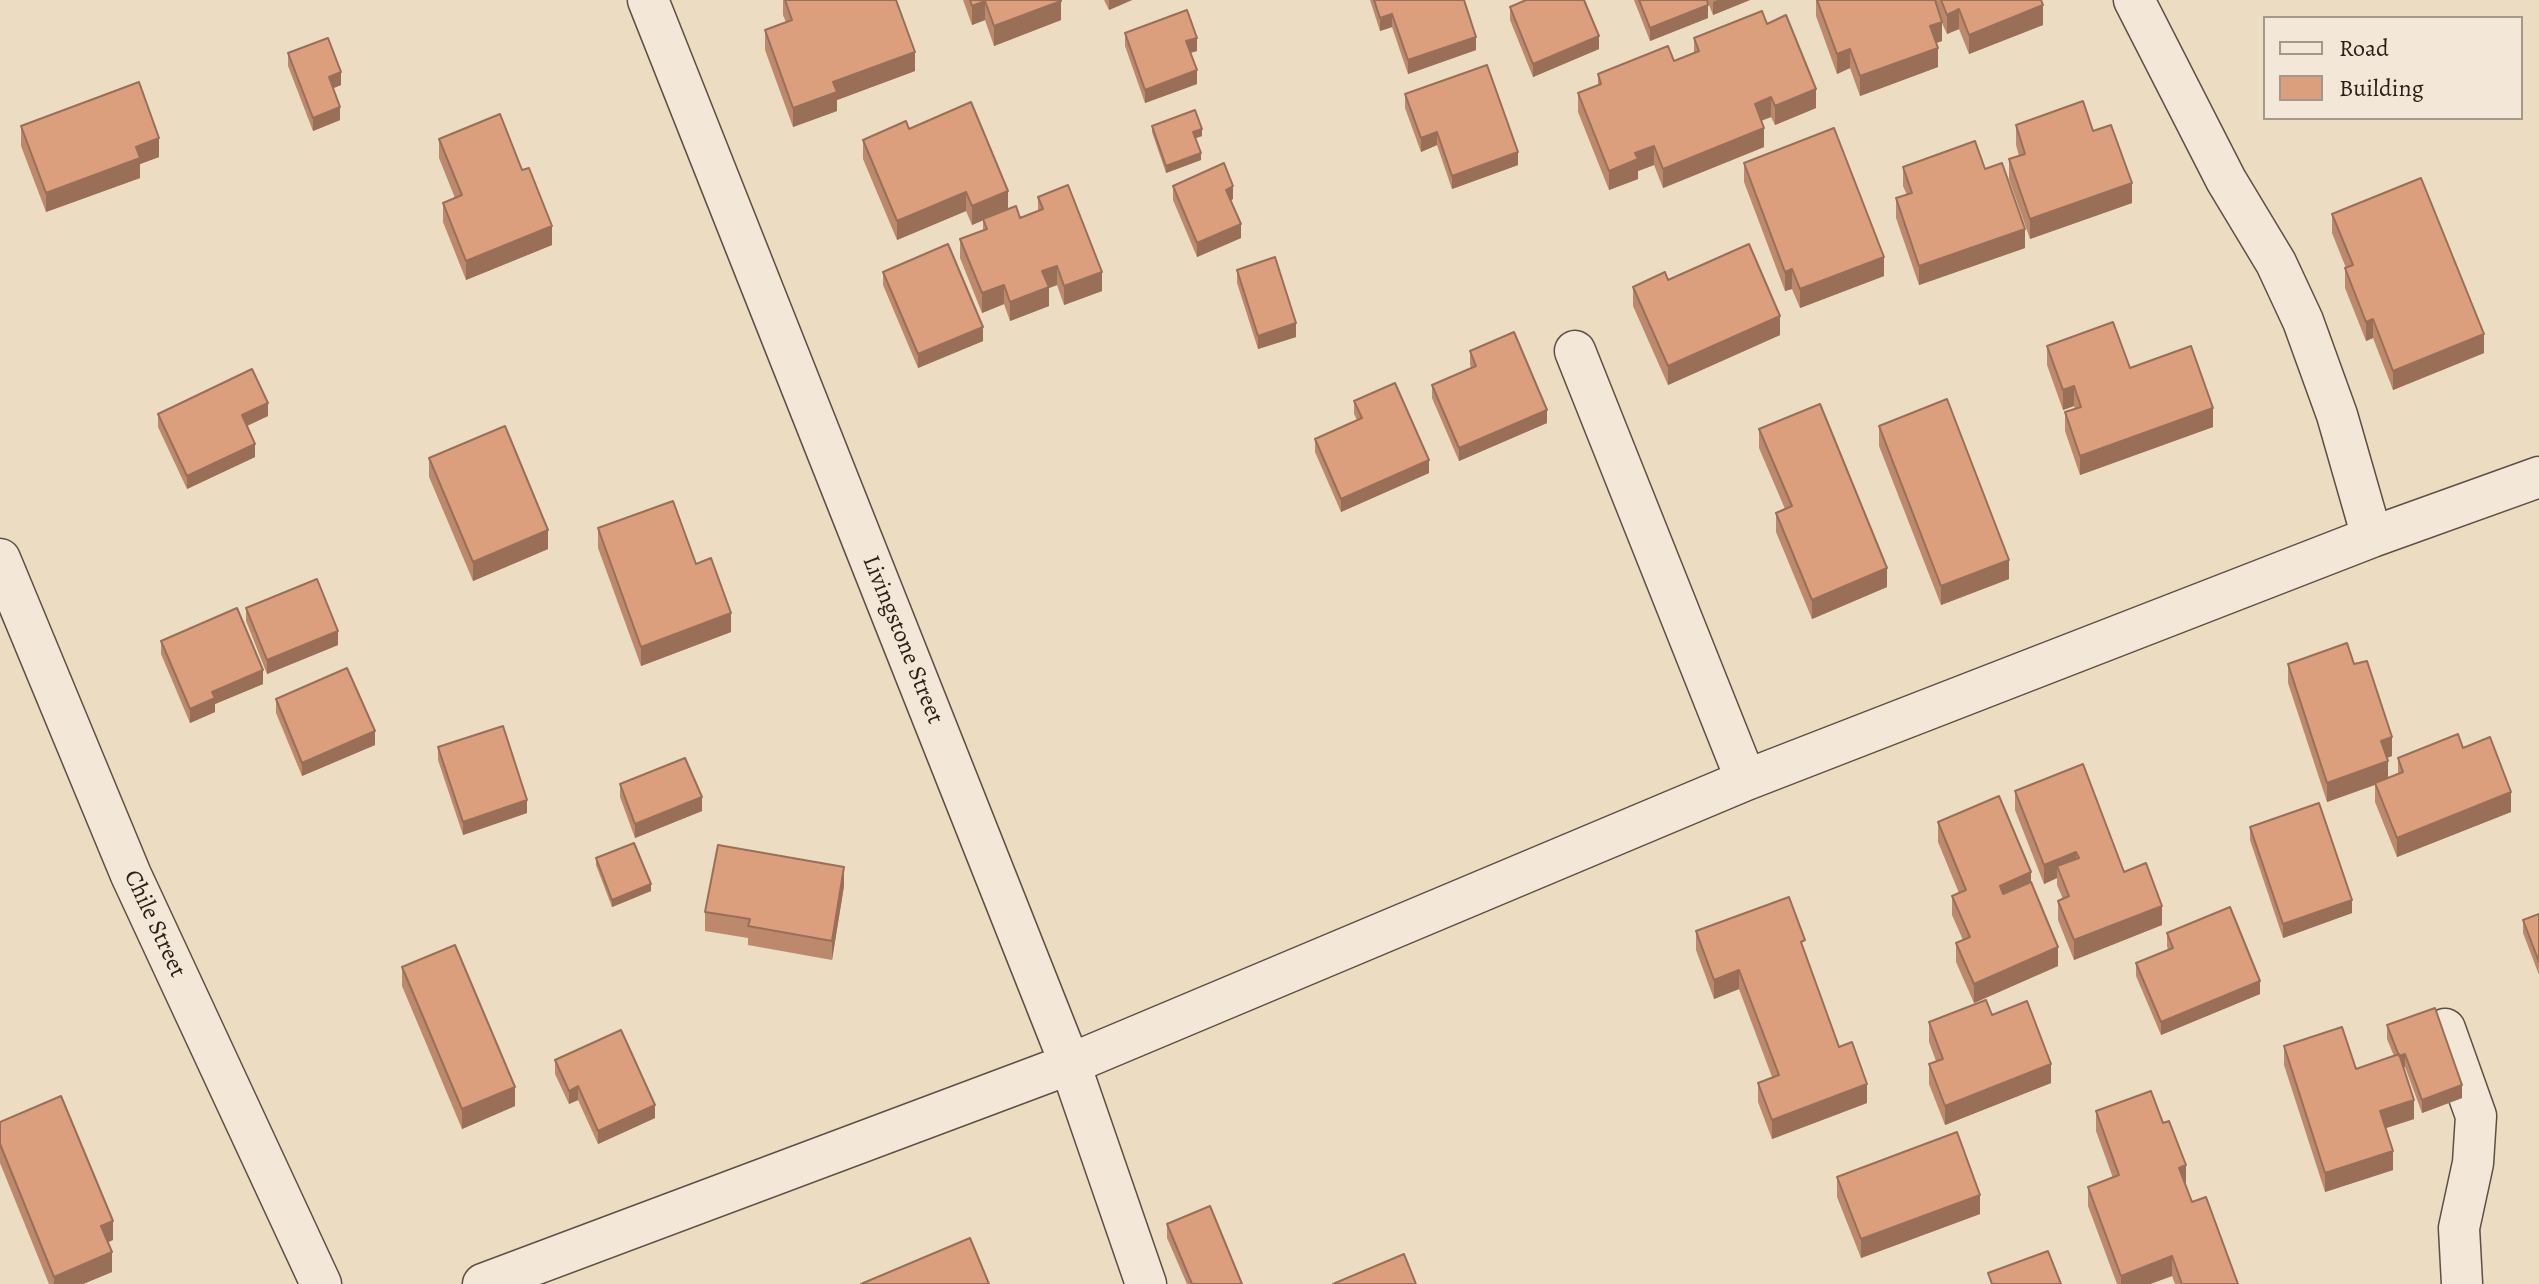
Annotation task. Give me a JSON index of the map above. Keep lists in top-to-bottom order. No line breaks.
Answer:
{"streets":{"street":["Livingstone Street","Chile Street"]},"legend":["Road","Building"]}
